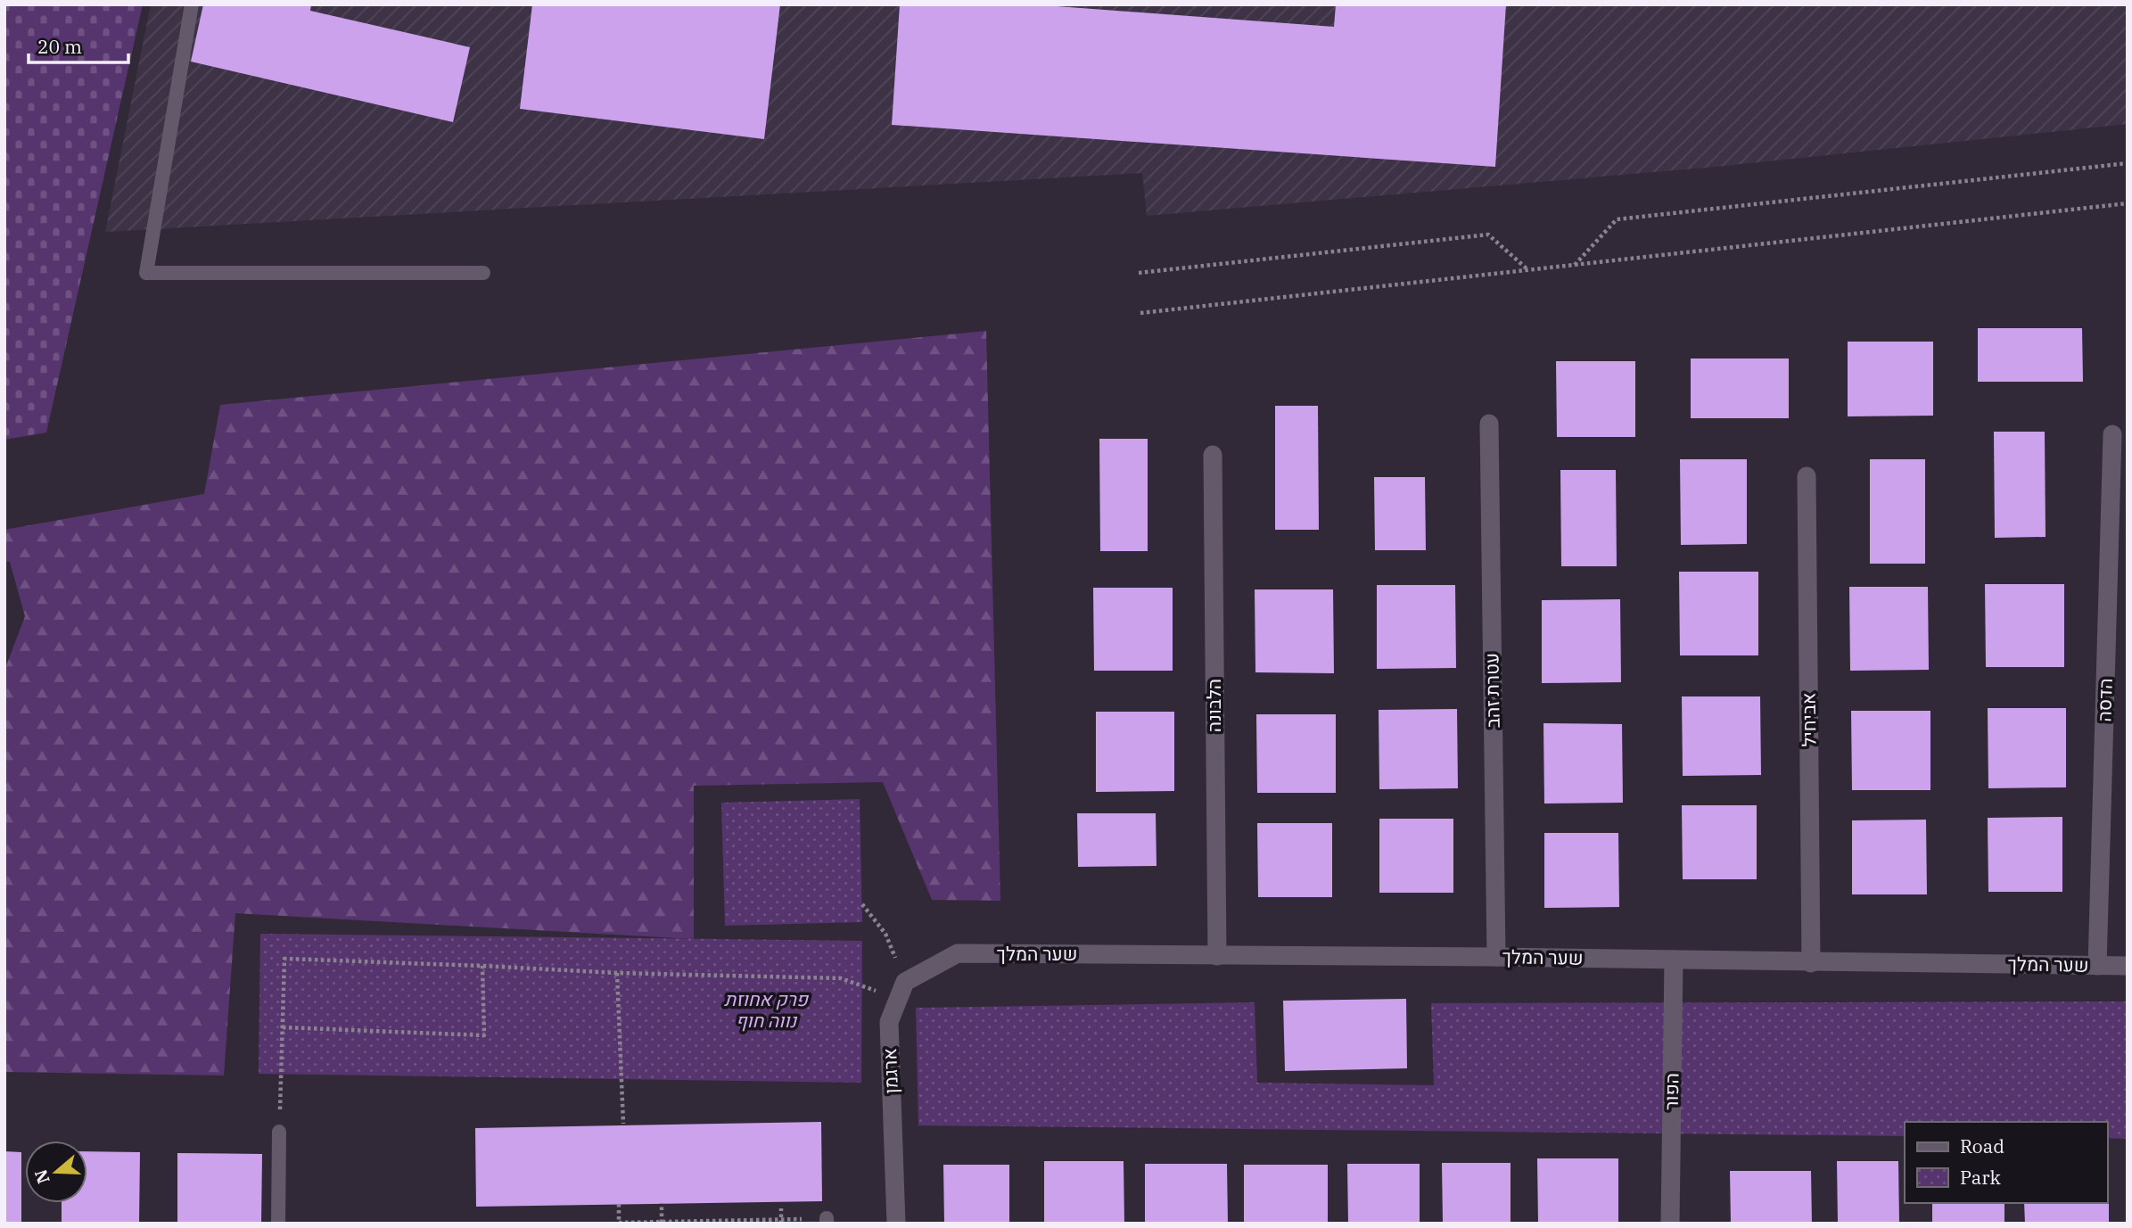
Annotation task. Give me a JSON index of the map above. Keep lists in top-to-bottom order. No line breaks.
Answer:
{"streets":{"street":["עטרת זהב","הדסה","הלבונה","אביחיל","שער המלך","ארגמן","הפור"]},"crossings":[["עטרת זהב","שער המלך"],["הדסה","שער המלך"],["הלבונה","שער המלך"],["אביחיל","שער המלך"],["שער המלך","ארגמן"],["שער המלך","הפור"]],"parks":["פרק אחוזת נווה חוף"],"legend":["Road","Park"],"scale_bar":"20 m","north":"left"}
